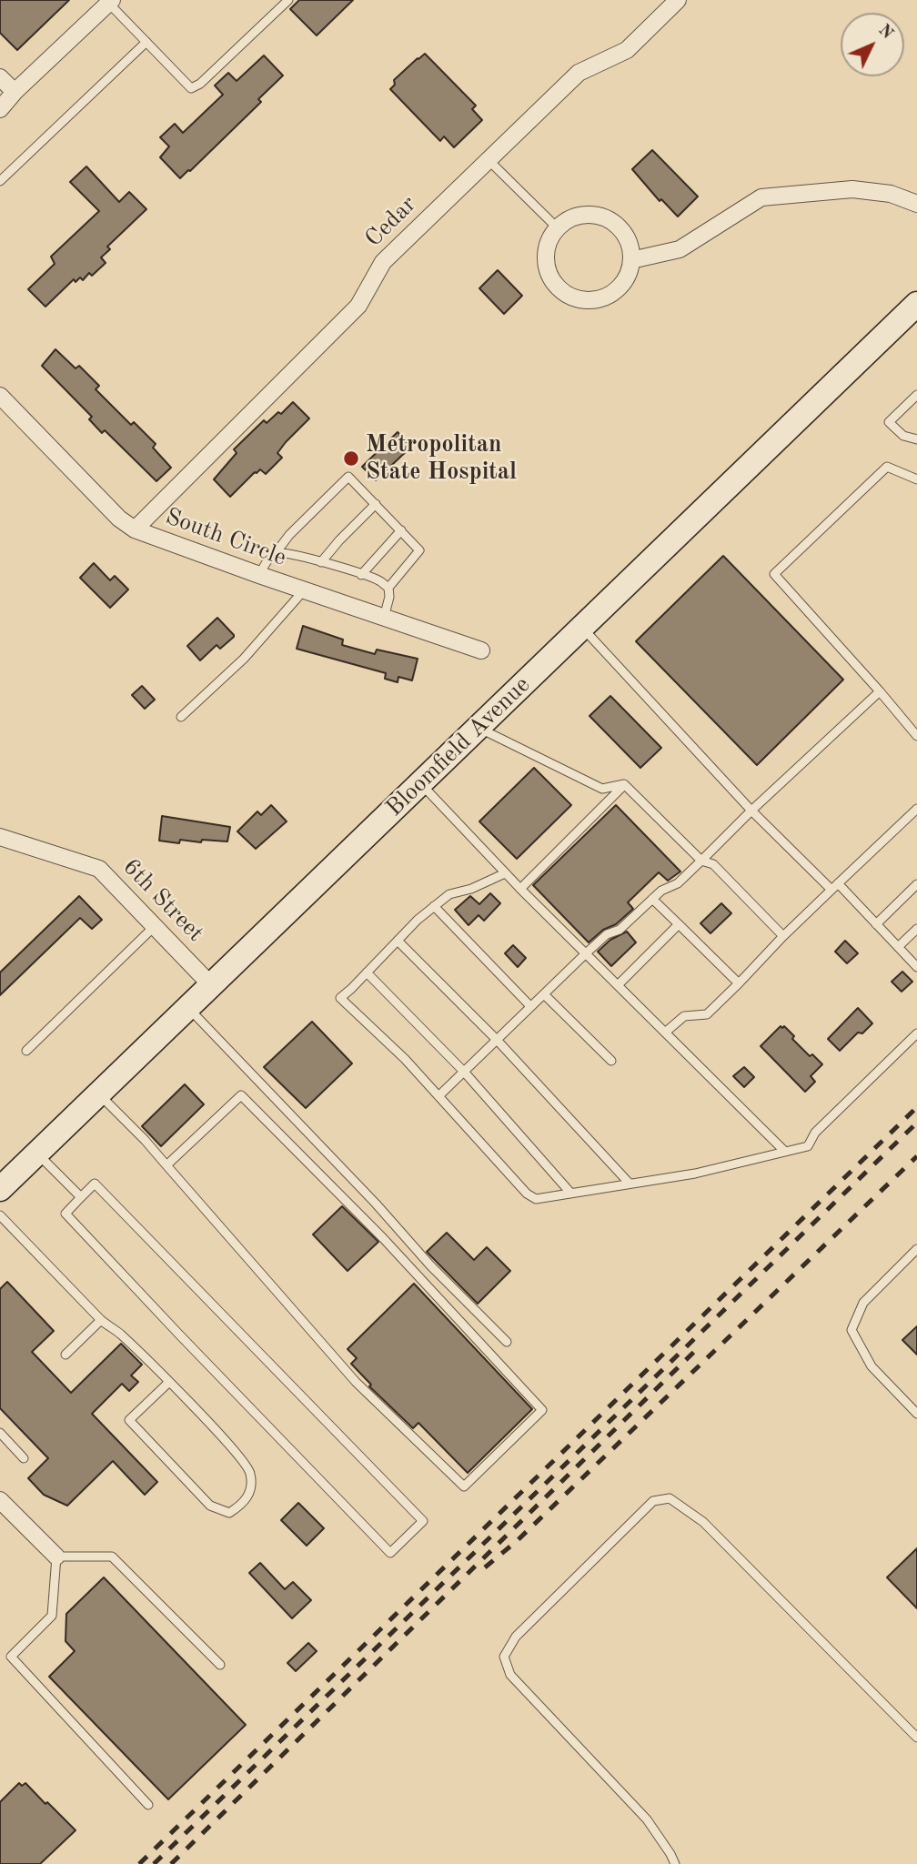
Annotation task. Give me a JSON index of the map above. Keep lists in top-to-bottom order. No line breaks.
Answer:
{"streets":{"main road":["Bloomfield Avenue"],"street":["Cedar","South Circle","6th Street"]},"crossings":[["Cedar","South Circle"],["Bloomfield Avenue","6th Street"]],"places":["Metropolitan State Hospital"],"north":"top right"}
